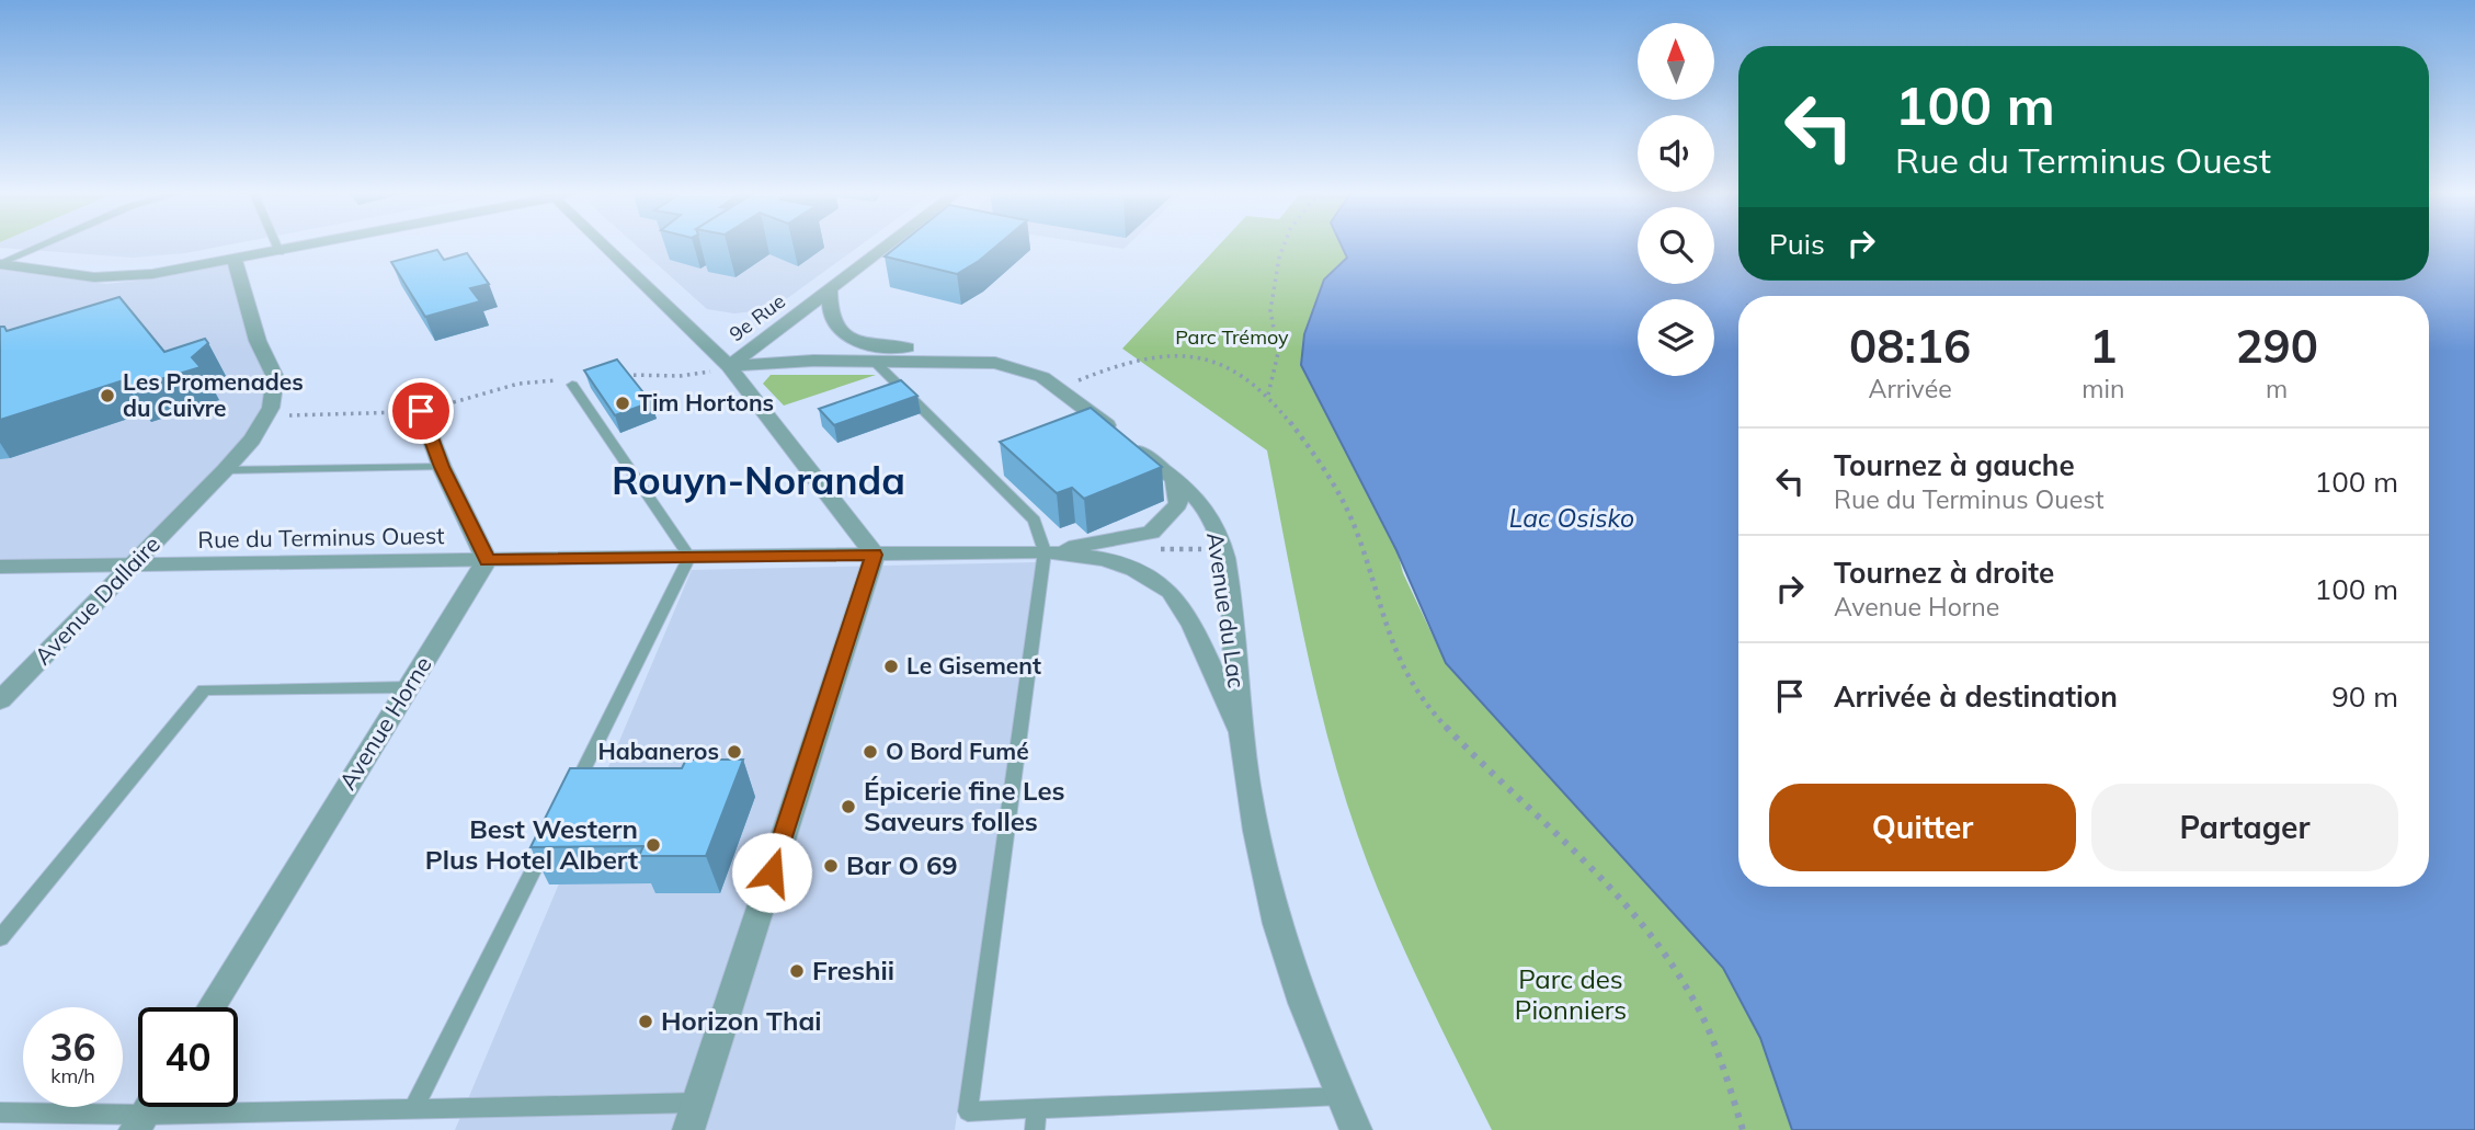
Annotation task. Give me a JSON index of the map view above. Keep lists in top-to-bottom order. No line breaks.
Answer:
{"streets":{"street":["9e Rue","Rue du Terminus Ouest","Avenue Dallaire","Avenue du Lac","Avenue Horne"]},"crossings":[["9e Rue","Avenue du Lac"],["Rue du Terminus Ouest","Avenue Dallaire"],["Rue du Terminus Ouest","Avenue Horne"]],"districts":["Rouyn-Noranda"],"water":["Lac Osisko"],"parks":["Parc Trémoy","Parc des Pionniers"],"places":["Les Promenades du Cuivre","Tim Hortons","Le Gisement","Habaneros","O Bord Fumé","Épicerie fine Les Saveurs folles","Best Western Plus Hotel Albert","Bar O 69","Freshii","Horizon Thai"],"north":"top","page":{"turn":["100 m","Rue du Terminus Ouest"],"then":"Puis","eta":["08:16","Arrivée","1","min","290","m"],"list":[{"name":"Tournez à gauche","note":"Rue du Terminus Ouest","value":"100 m"},{"name":"Tournez à droite","note":"Avenue Horne","value":"100 m"},{"name":"Arrivée à destination","value":"90 m"}],"buttons":["Quitter","Partager"],"speed":"36 km/h","limit":"40"}}
